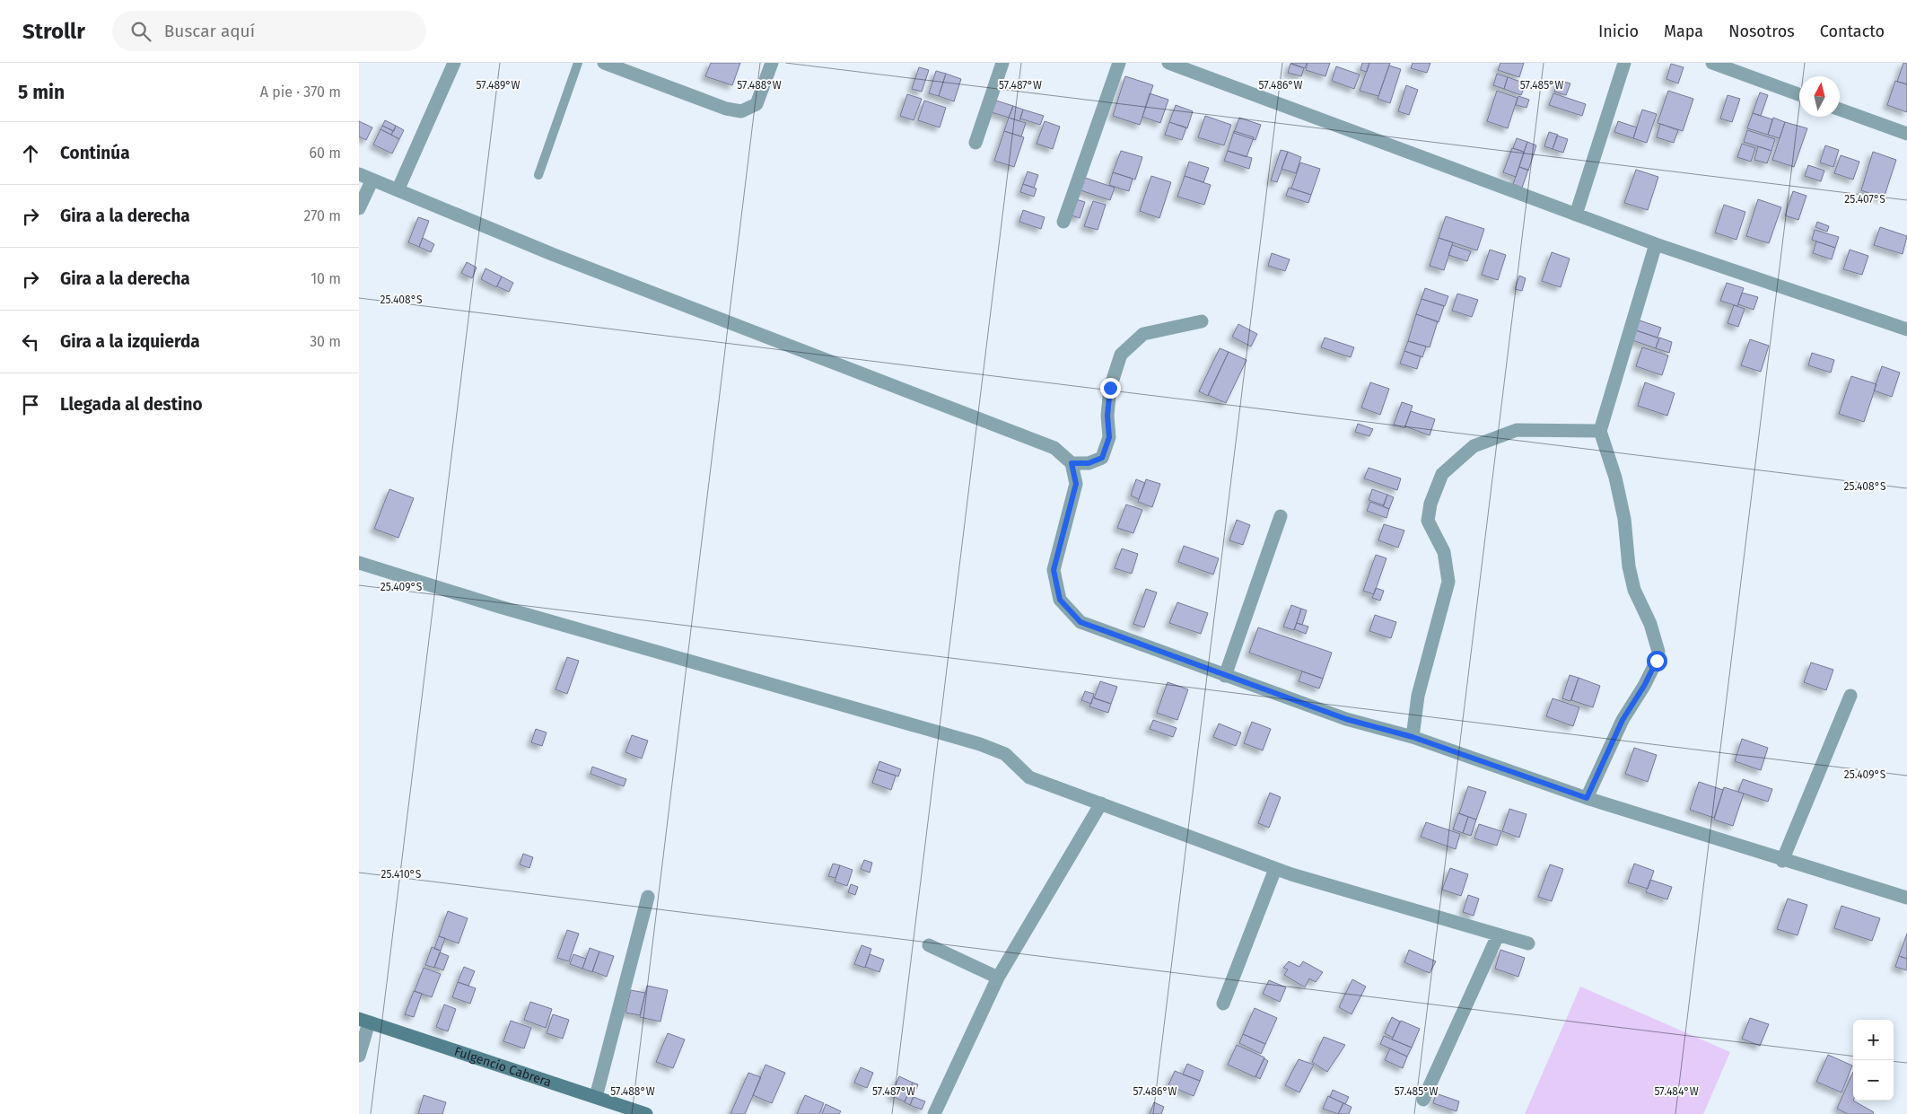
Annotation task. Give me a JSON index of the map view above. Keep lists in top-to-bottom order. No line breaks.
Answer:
{"streets":{"main road":["Fulgencio Cabrera"]},"north":"top","page":{"header":"Strollr","search":"Buscar aquí","nav":["Inicio","Mapa","Nosotros","Contacto"],"heading":["5 min","A pie · 370 m"],"list":[["Continúa","60 m"],["Gira a la derecha","270 m"],["Gira a la derecha","10 m"],["Gira a la izquierda","30 m"],"Llegada al destino"],"map_buttons":["+","−"]},"coordinates":["57.489°W","57.488°W","57.487°W","57.486°W","57.485°W","25.407°S","25.408°S","25.409°S","25.410°S","57.484°W"]}
